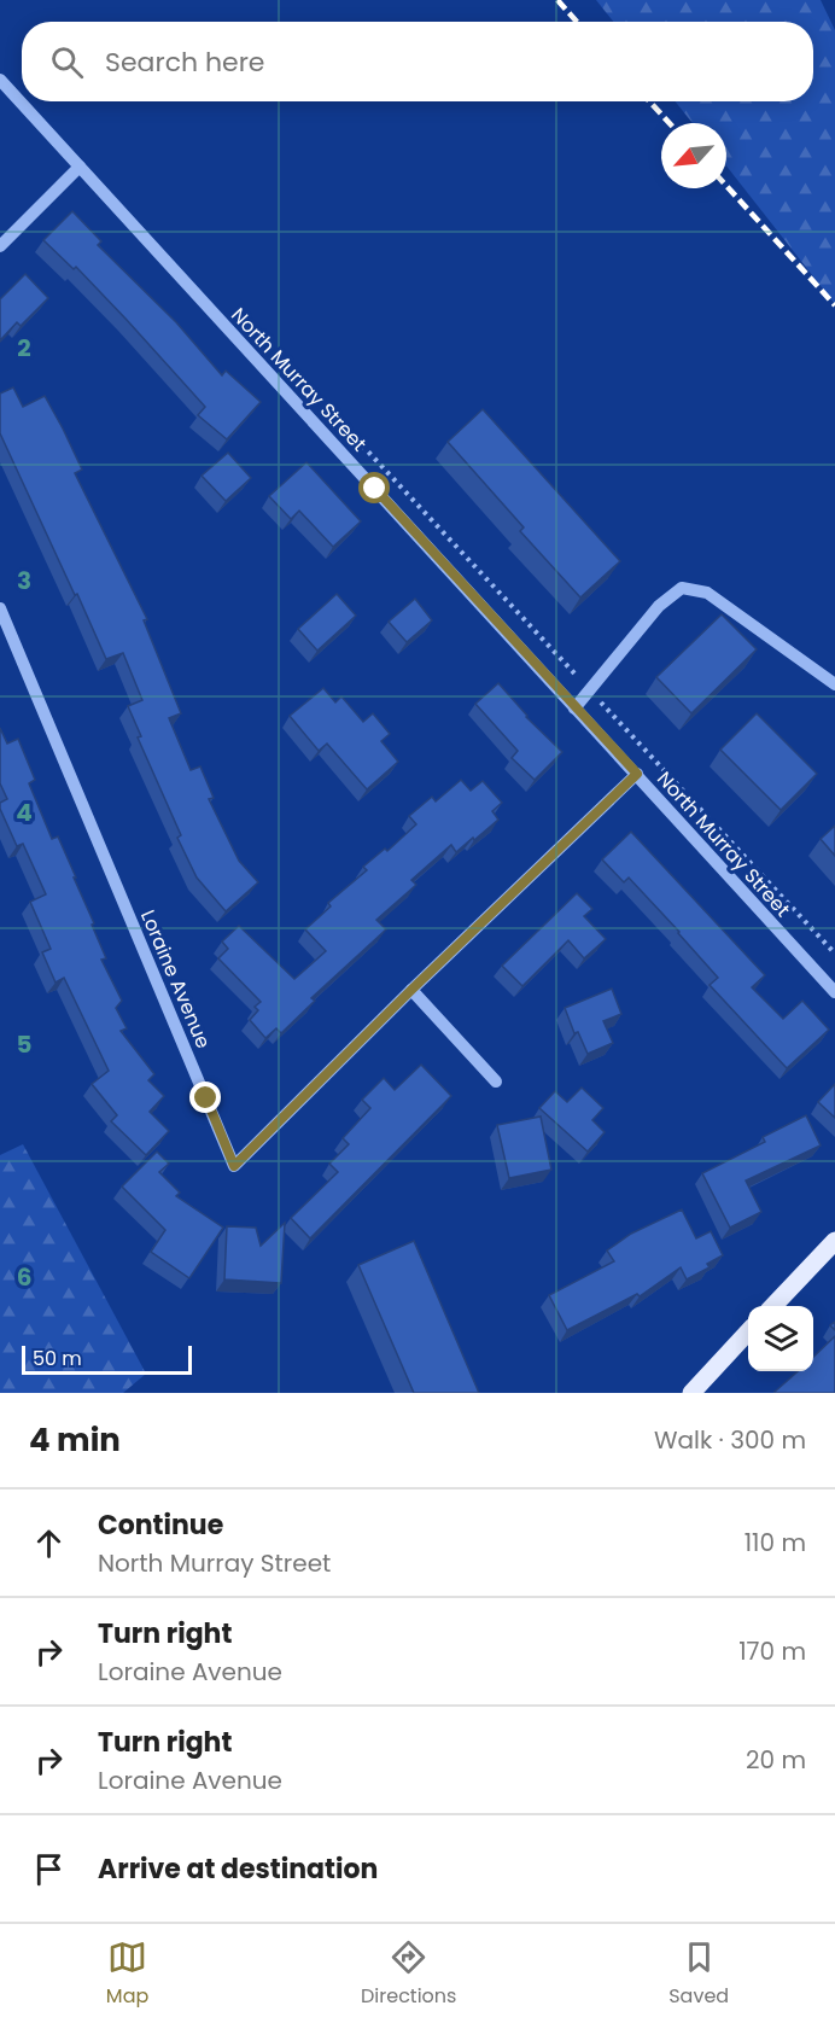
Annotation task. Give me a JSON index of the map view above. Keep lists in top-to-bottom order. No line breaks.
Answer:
{"streets":{"street":["North Murray Street","Loraine Avenue"]},"crossings":[["North Murray Street","Loraine Avenue"]],"scale_bar":"50 m","north":"bottom left","page":{"search":"Search here","scale":"50 m","heading":["4 min","Walk · 300 m"],"list":[["Continue","North Murray Street","110 m"],["Turn right","Loraine Avenue","170 m"],["Turn right","Loraine Avenue","20 m"],"Arrive at destination"],"nav":["Map","Directions","Saved"]},"grid":{"rows":["2","3","4","5","6"]}}
